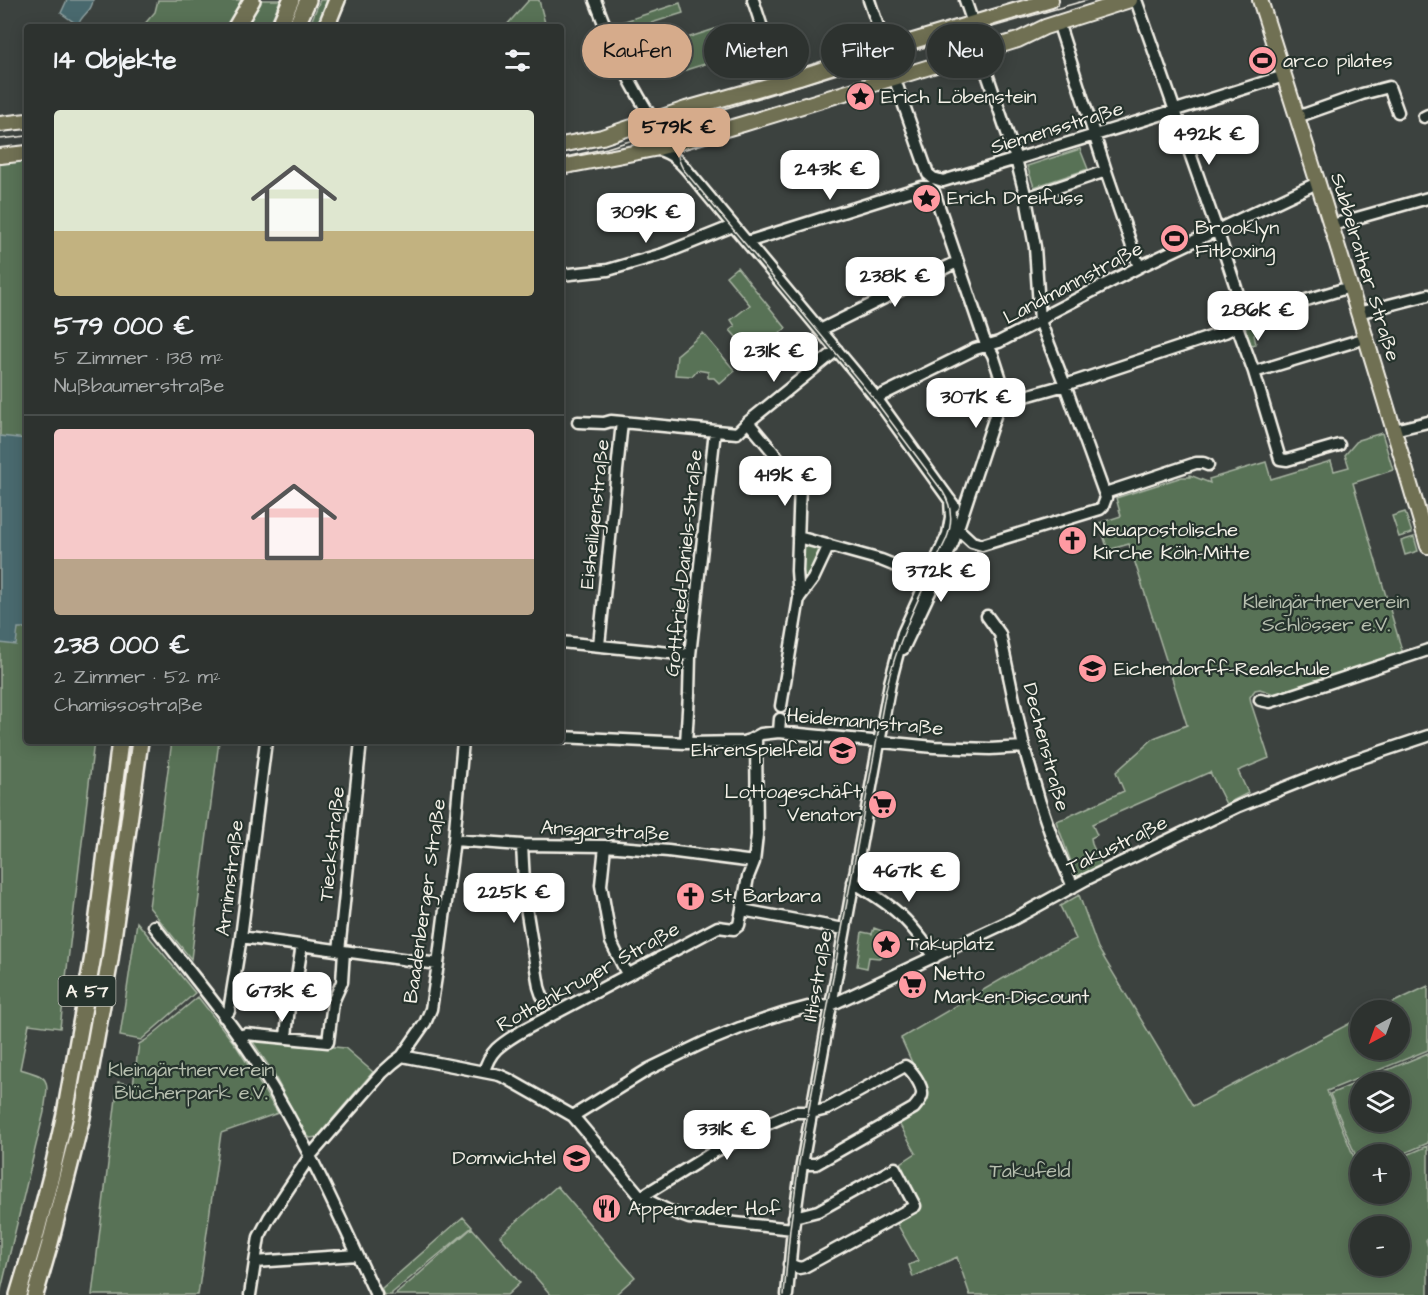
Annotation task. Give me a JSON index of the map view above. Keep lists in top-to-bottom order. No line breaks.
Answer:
{"streets":{"highway":["A 57"],"main road":["Subbelrather Straße"],"street":["Siemensstraße","Landmannstraße","Eisheiligenstraße","Gottfried-Daniels-Straße","Heidemannstraße","Dechenstraße","Ansgarstraße","Tieckstraße","Takustraße","Arnimstraße","Baadenberger Straße","Iltisstraße","Rothenkruger Straße"]},"crossings":[["Siemensstraße","Subbelrather Straße"],["Subbelrather Straße","Landmannstraße"],["Eisheiligenstraße","Gottfried-Daniels-Straße"],["Gottfried-Daniels-Straße","Heidemannstraße"],["Heidemannstraße","Dechenstraße"],["Heidemannstraße","Iltisstraße"],["Dechenstraße","Takustraße"],["Ansgarstraße","Baadenberger Straße"],["Takustraße","Iltisstraße"]],"parks":["Kleingärtnerverein Schlösser e.V.","Kleingärtnerverein Blücherpark e.V.","Takufeld"],"places":{"sports":["arco pilates","Brooklyn Fitboxing"],"place":["Erich Löbenstein","Erich Dreifuss","Takuplatz"],"church":["Neuapostolische Kirche Köln-Mitte","St. Barbara"],"school or university":["Eichendorff-Realschule","EhrenSpielfeld","Domwichtel"],"supermarket":["Lottogeschäft Venator","Netto Marken-Discount"],"restaurant":["Appenrader Hof"]},"north":"bottom left","page":{"chip":["Kaufen","Mieten","Filter","Neu"],"heading":"14 Objekte","list":[{"name":"579 000 €","note":"5 Zimmer · 138 m² · Nußbaumerstraße"},{"name":"238 000 €","note":"2 Zimmer · 52 m² · Chamissostraße"}],"price":["579K €","492K €","243K €","309K €","238K €","286K €","231K €","307K €","419K €","372K €","467K €","225K €","673K €","331K €"],"map_buttons":["+","−"]}}
